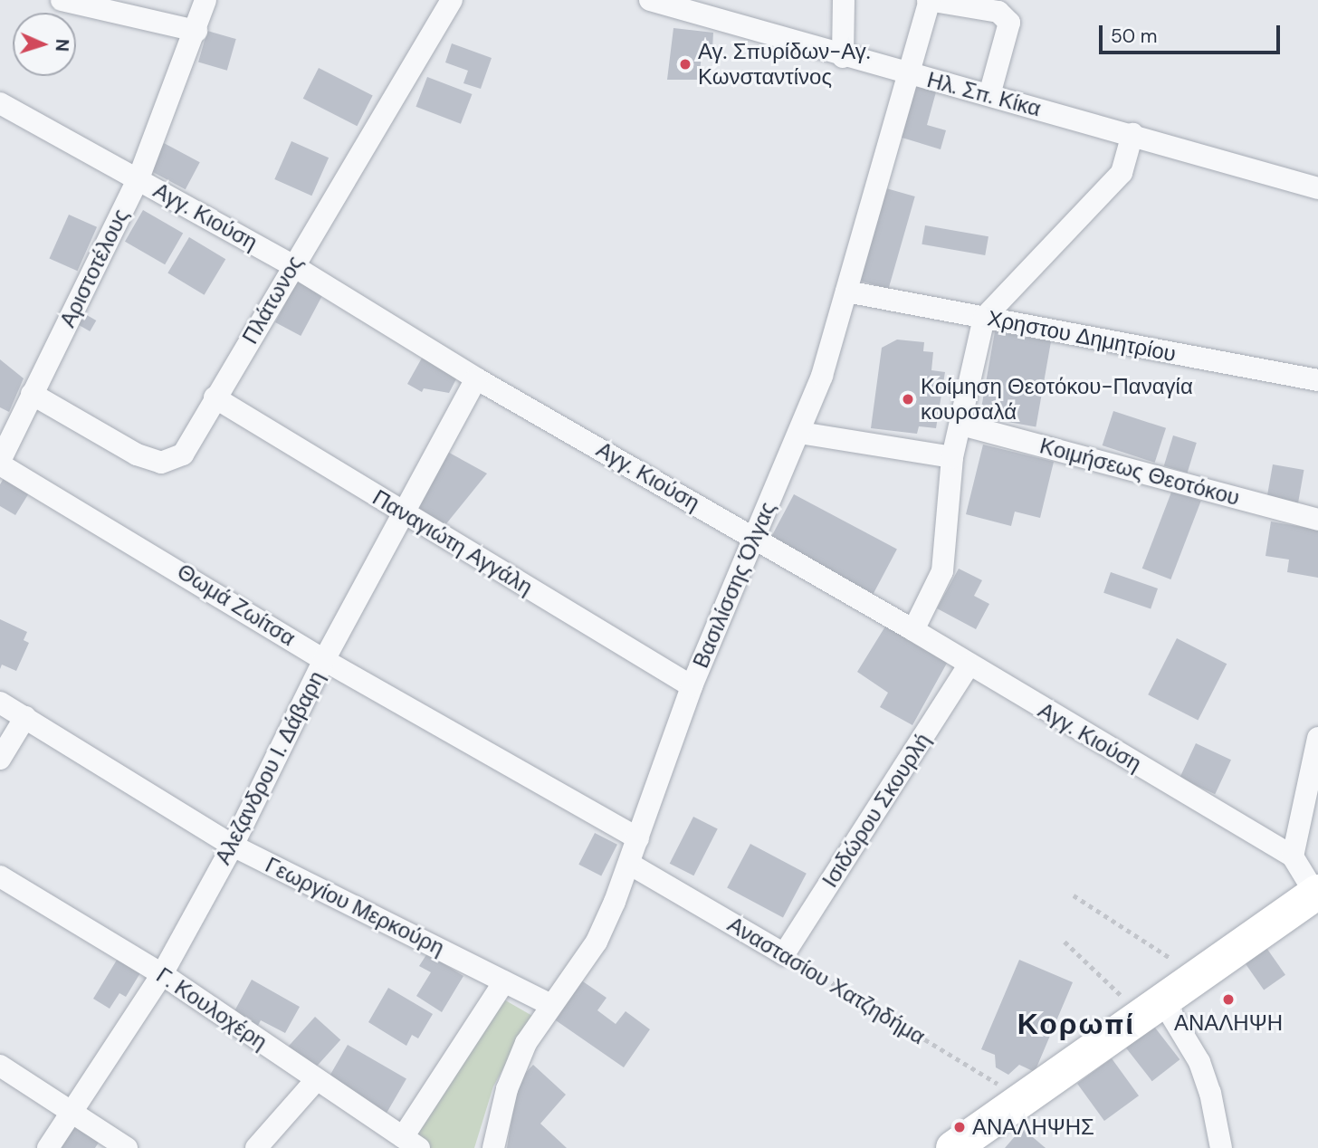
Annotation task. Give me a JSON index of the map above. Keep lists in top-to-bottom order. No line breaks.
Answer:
{"streets":{"street":["Ηλ. Σπ. Κίκα","Αγγ. Κιούση","Αριστοτέλους","Πλάτωνος","Χρηστου Δημητρίου","Κοιμήσεως Θεοτόκου","Παναγιώτη Αγγάλη","Βασιλίσσης Όλγας","Θωμά Ζωίτσα","Αλεζανδρου Ι. Δάβαρη","Ισιδώρου Σκουρλή","Γεωργίου Μερκούρη","Αναστασίου Χατζηδήμα","Γ. Κουλοχέρη"]},"crossings":[["Ηλ. Σπ. Κίκα","Βασιλίσσης Όλγας"],["Αγγ. Κιούση","Αριστοτέλους"],["Αγγ. Κιούση","Πλάτωνος"],["Αγγ. Κιούση","Βασιλίσσης Όλγας"],["Αγγ. Κιούση","Αλεζανδρου Ι. Δάβαρη"],["Αγγ. Κιούση","Ισιδώρου Σκουρλή"],["Αριστοτέλους","Πλάτωνος"],["Αριστοτέλους","Θωμά Ζωίτσα"],["Πλάτωνος","Παναγιώτη Αγγάλη"],["Χρηστου Δημητρίου","Βασιλίσσης Όλγας"],["Παναγιώτη Αγγάλη","Βασιλίσσης Όλγας"],["Παναγιώτη Αγγάλη","Αλεζανδρου Ι. Δάβαρη"],["Βασιλίσσης Όλγας","Θωμά Ζωίτσα"],["Βασιλίσσης Όλγας","Γεωργίου Μερκούρη"],["Βασιλίσσης Όλγας","Αναστασίου Χατζηδήμα"],["Θωμά Ζωίτσα","Αλεζανδρου Ι. Δάβαρη"],["Αλεζανδρου Ι. Δάβαρη","Γεωργίου Μερκούρη"],["Αλεζανδρου Ι. Δάβαρη","Γ. Κουλοχέρη"],["Ισιδώρου Σκουρλή","Αναστασίου Χατζηδήμα"]],"districts":["Κορωπί"],"places":["Αγ. Σπυρίδων-Αγ. Κωνσταντίνος","Κοίμηση Θεοτόκου-Παναγία κουρσαλά","ΑΝΑΛΗΨΗ","ΑΝΑΛΗΨΗΣ"],"scale_bar":"50 m","north":"right"}
